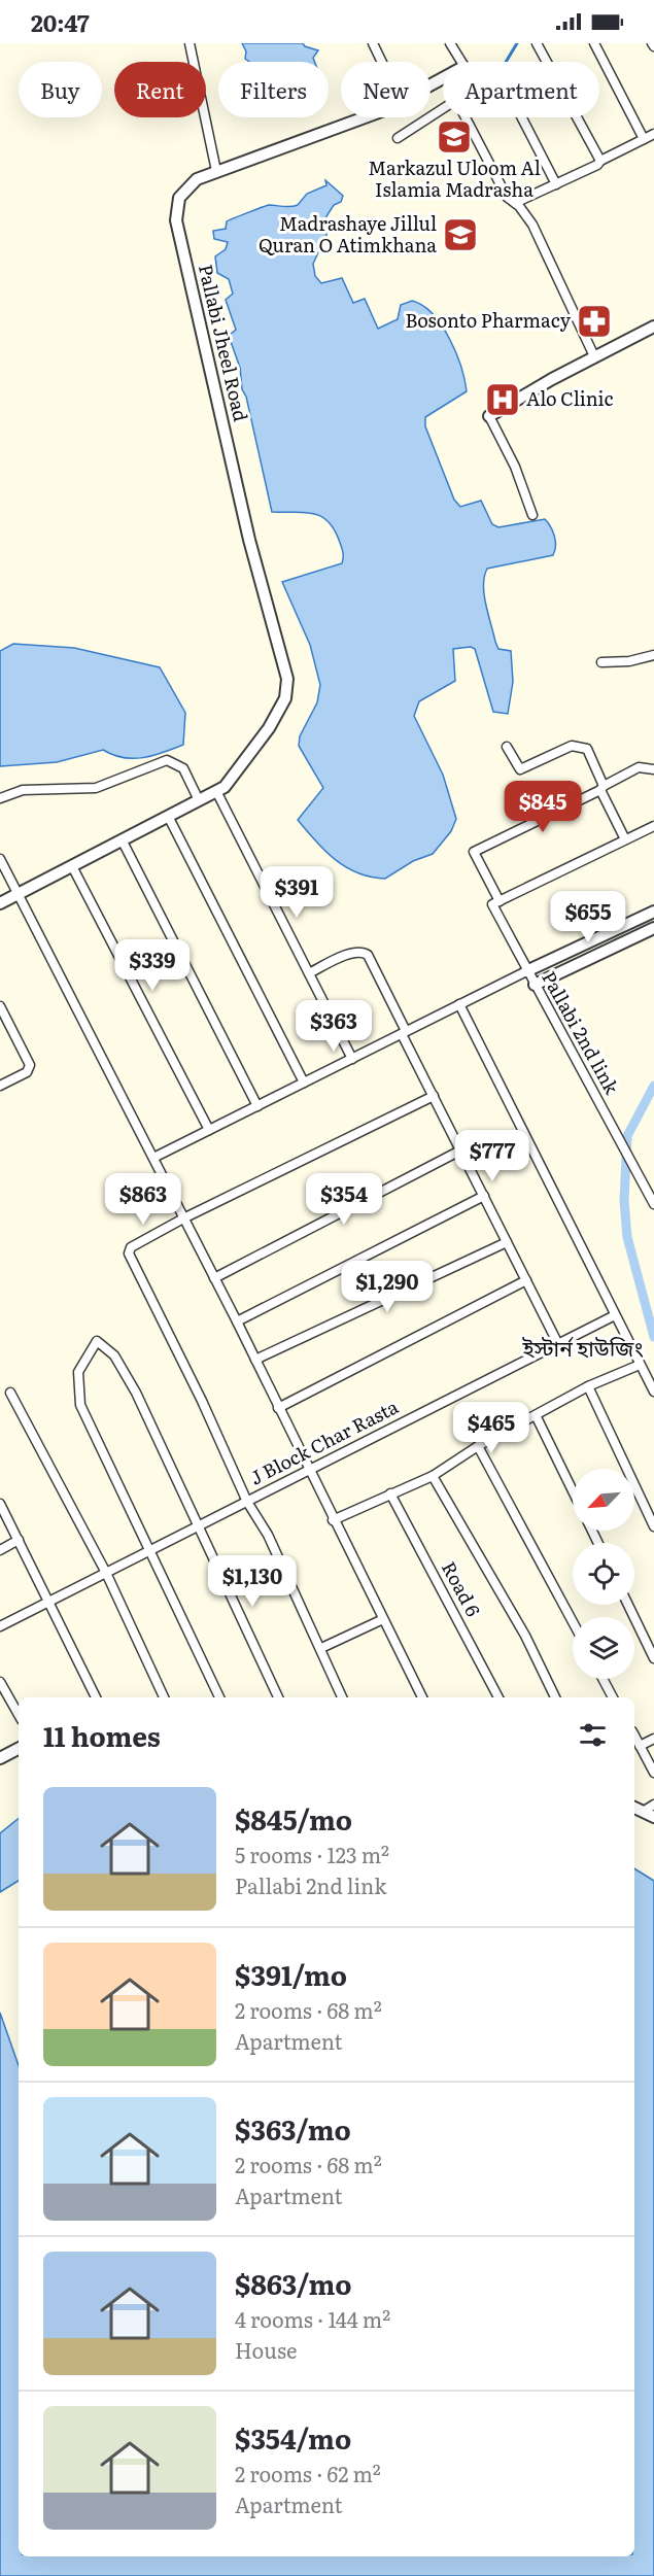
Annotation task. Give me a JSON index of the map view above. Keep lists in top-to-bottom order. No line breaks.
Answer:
{"streets":{"street":["Pallabi Jheel Road","Pallabi 2nd link","J Block Char Rasta","Road 6"]},"districts":["ইস্টার্ন হাউজিং"],"places":{"school or university":["Markazul Uloom Al Islamia Madrasha","Madrashaye Jillul Quran O Atimkhana"],"pharmacy":["Bosonto Pharmacy"],"hospital":["Alo Clinic"]},"north":"bottom left","page":{"status":"20:47","chip":["Buy","Rent","Filters","New","Apartment"],"price":["$845","$391","$655","$339","$363","$777","$863","$354","$1,290","$465","$1,130"],"heading":"11 homes","list":[{"name":"$845/mo","note":"5 rooms · 123 m² · Pallabi 2nd link"},{"name":"$391/mo","note":"2 rooms · 68 m² · Apartment"},{"name":"$363/mo","note":"2 rooms · 68 m² · Apartment"},{"name":"$863/mo","note":"4 rooms · 144 m² · House"},{"name":"$354/mo","note":"2 rooms · 62 m² · Apartment"}]}}
